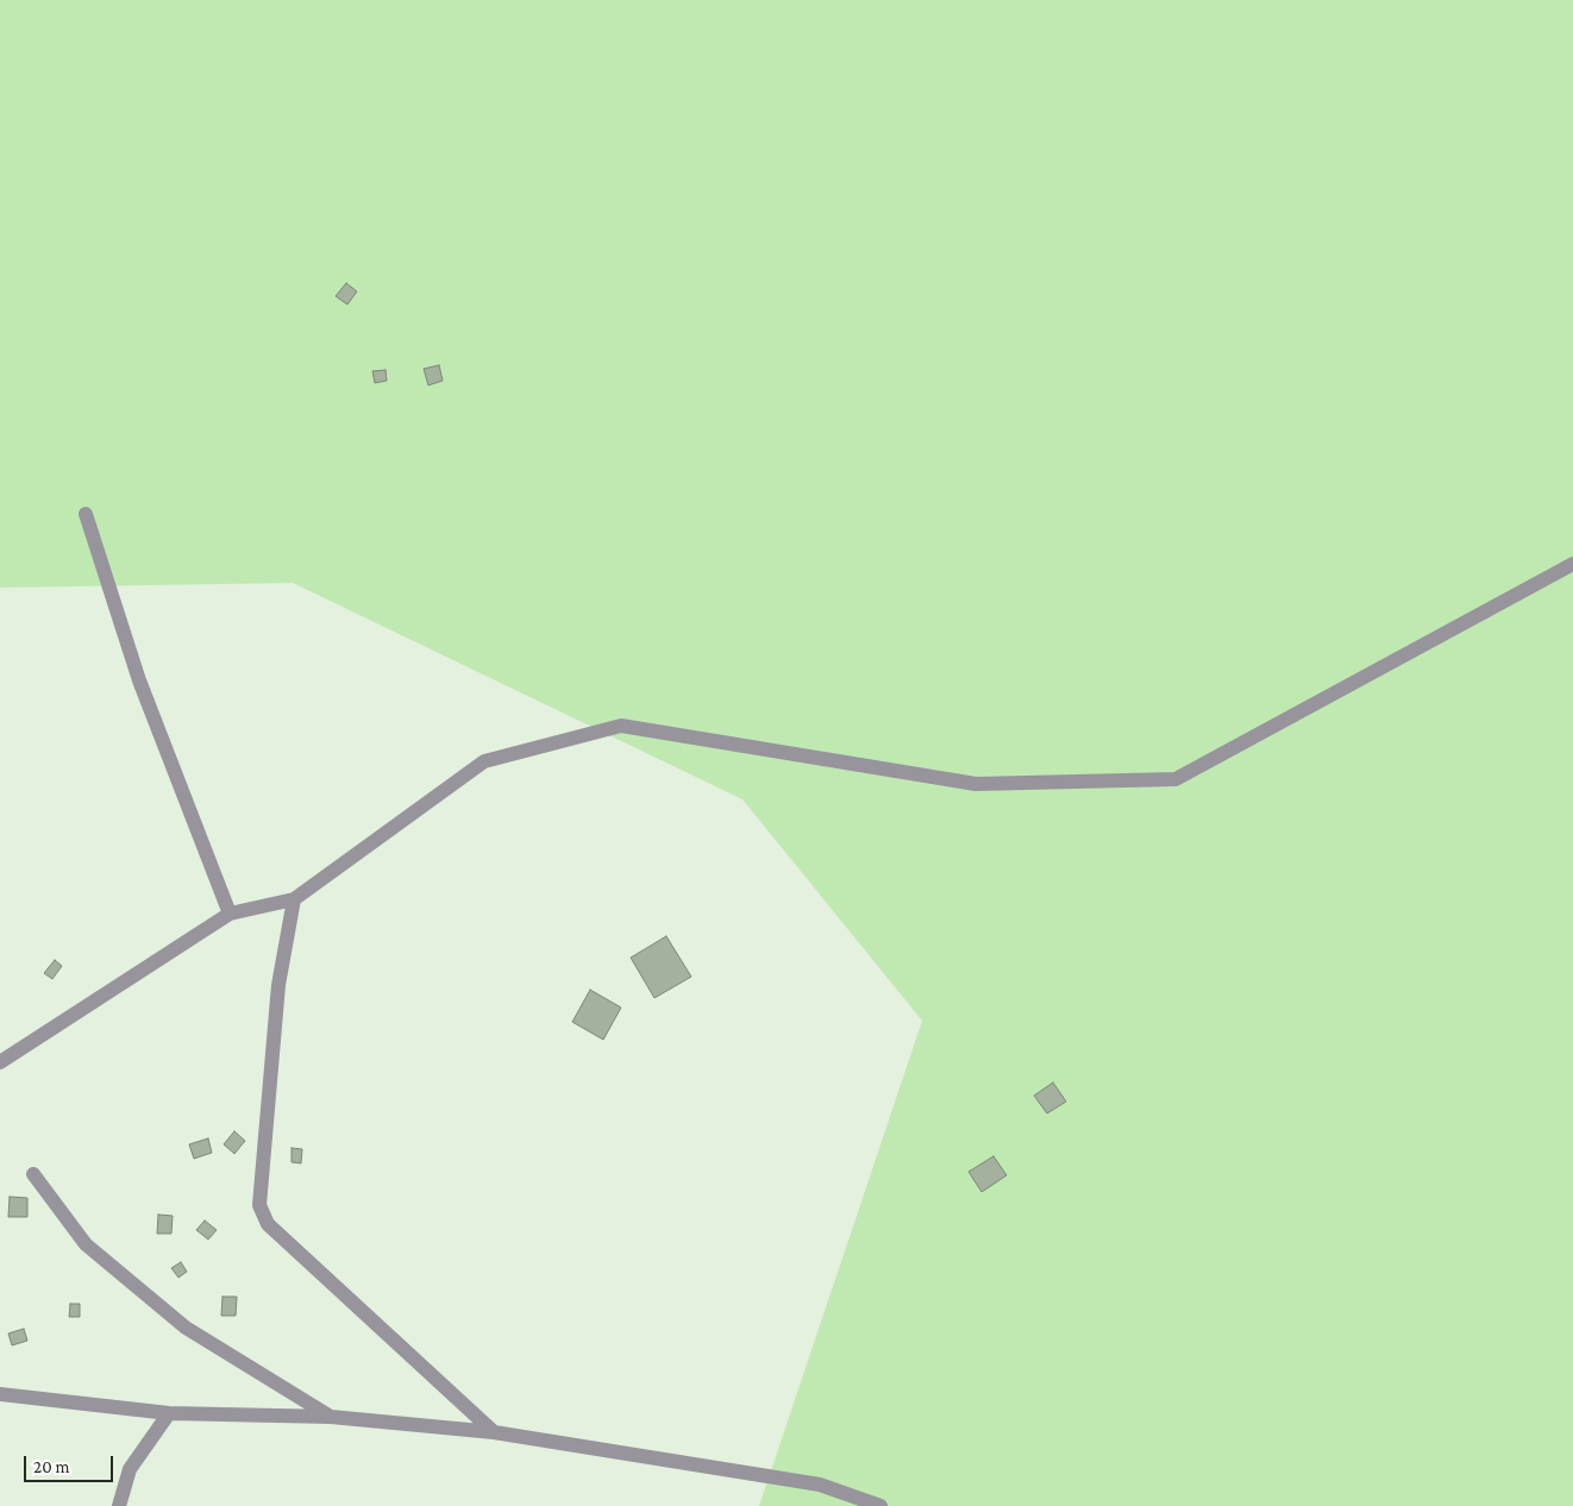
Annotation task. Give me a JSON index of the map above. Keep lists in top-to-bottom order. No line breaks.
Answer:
{"scale_bar":"20 m"}
